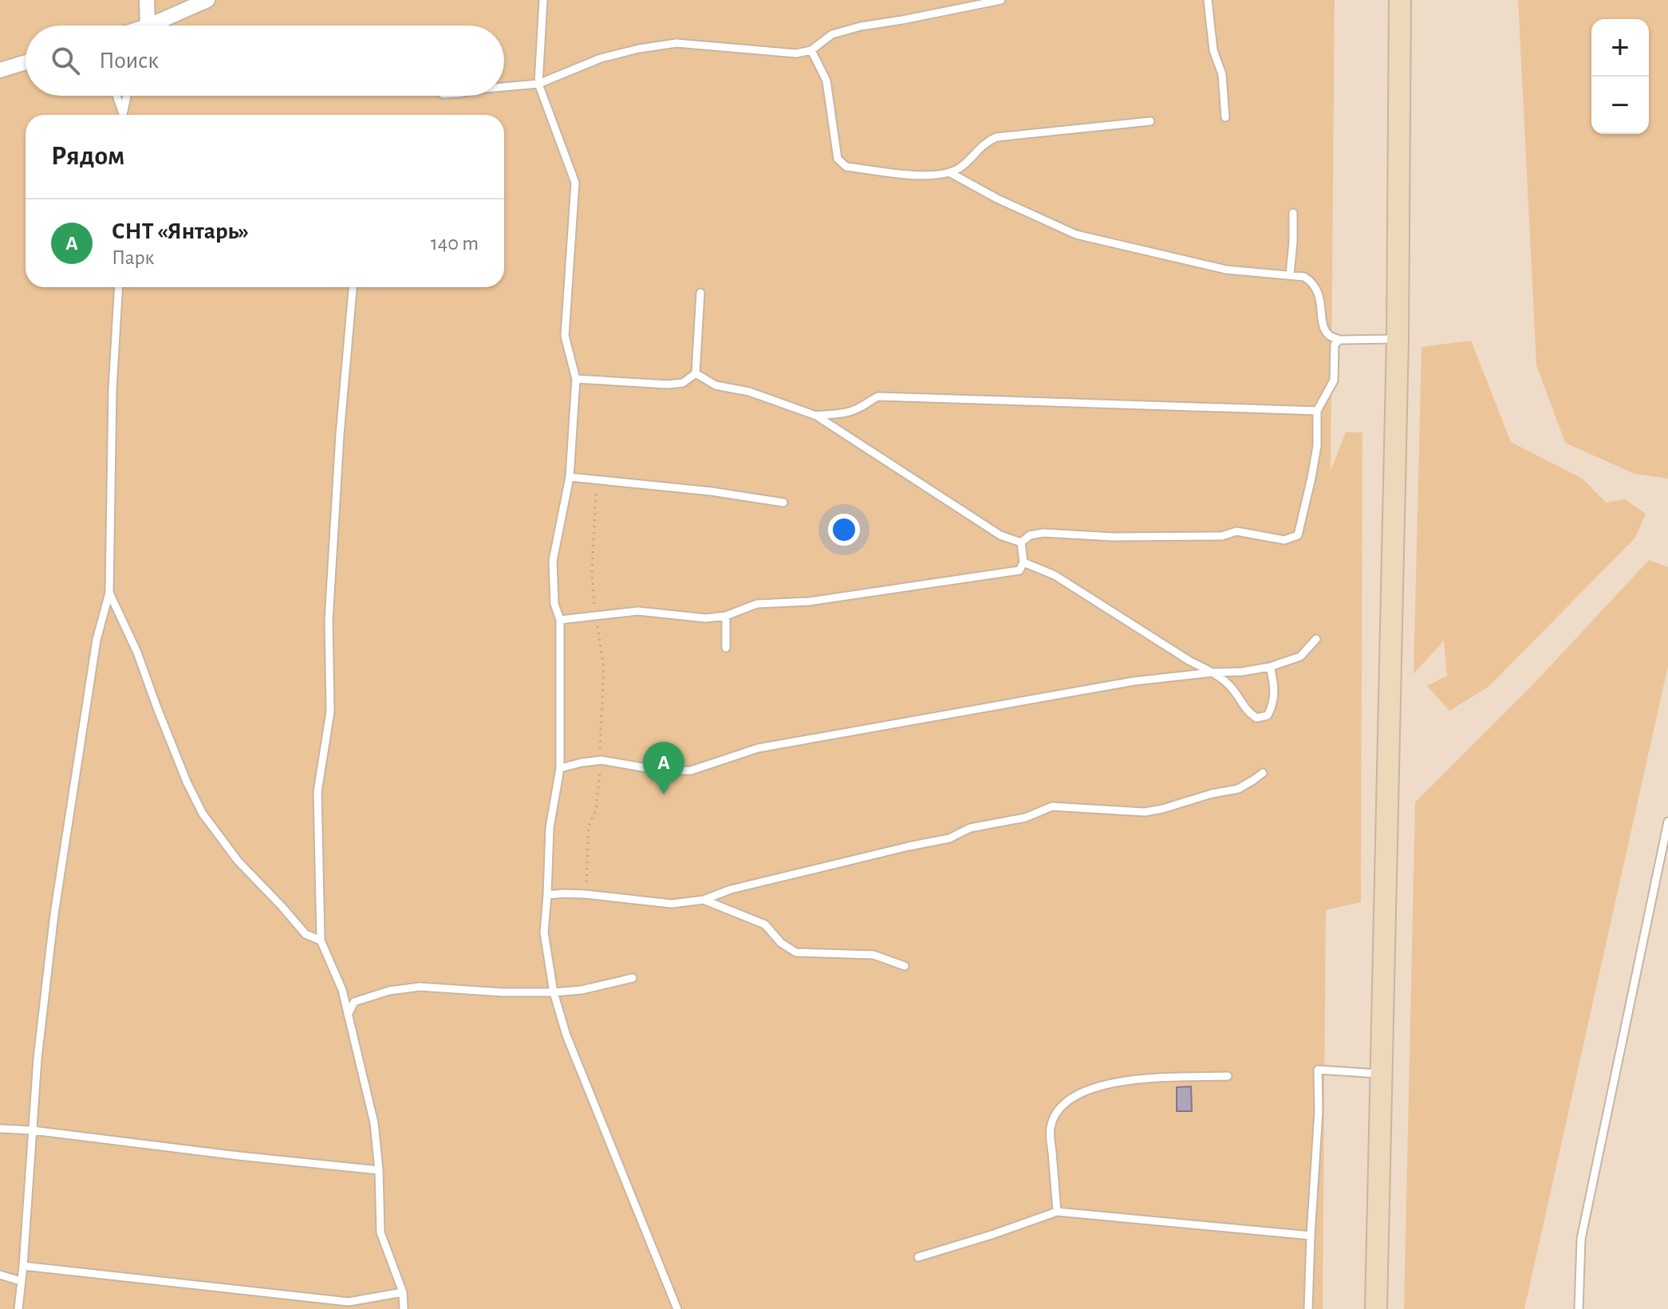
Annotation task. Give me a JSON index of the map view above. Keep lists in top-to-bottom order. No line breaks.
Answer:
{"page":{"map_buttons":["+","−"],"search":"Поиск","heading":"Рядом","list":[{"mark":"A","name":"СНТ «Янтарь»","note":"Парк","value":"140 m"}],"pins":"A"}}
